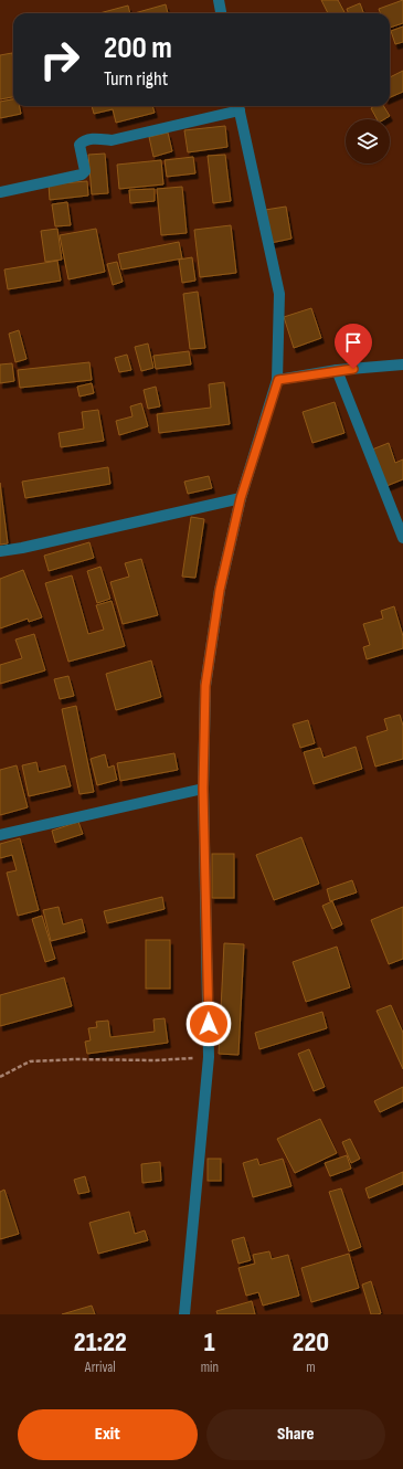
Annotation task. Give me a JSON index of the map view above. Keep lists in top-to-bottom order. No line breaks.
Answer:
{"page":{"turn":["200 m","Turn right"],"eta":["21:22","Arrival","1","min","220","m"],"buttons":["Exit","Share"]}}
